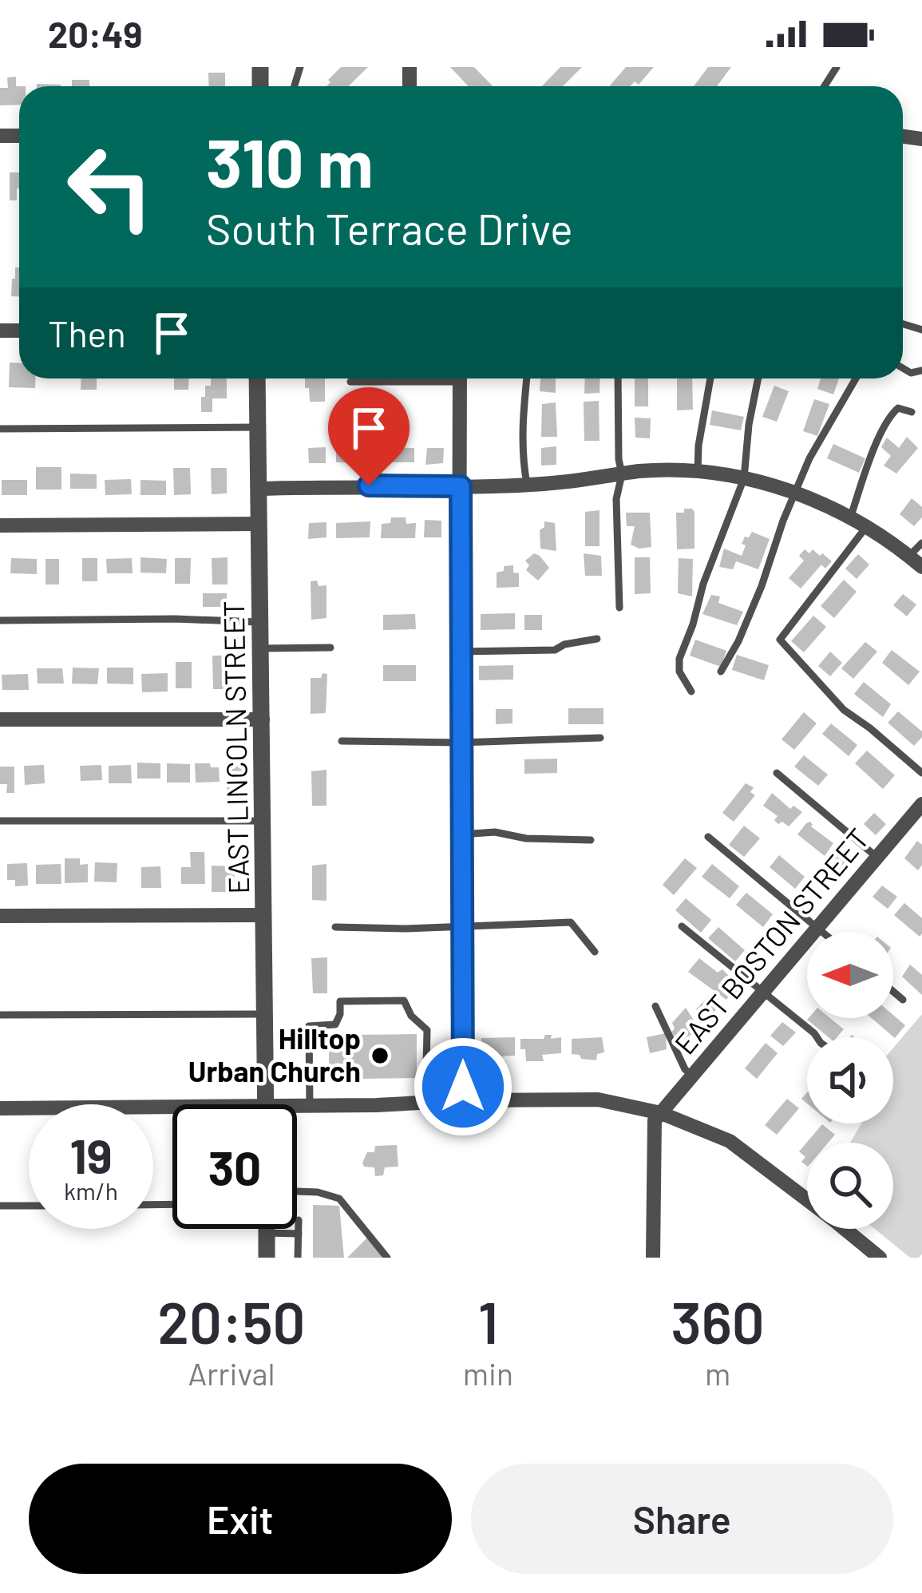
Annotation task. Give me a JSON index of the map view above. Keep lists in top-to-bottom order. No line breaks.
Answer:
{"streets":{"street":["EAST LINCOLN STREET","EAST BOSTON STREET"]},"places":["Hilltop Urban Church"],"north":"left","page":{"status":"20:49","turn":["310 m","South Terrace Drive"],"then":"Then","speed":"19 km/h","limit":"30","eta":["20:50","Arrival","1","min","360","m"],"buttons":["Exit","Share"]}}
